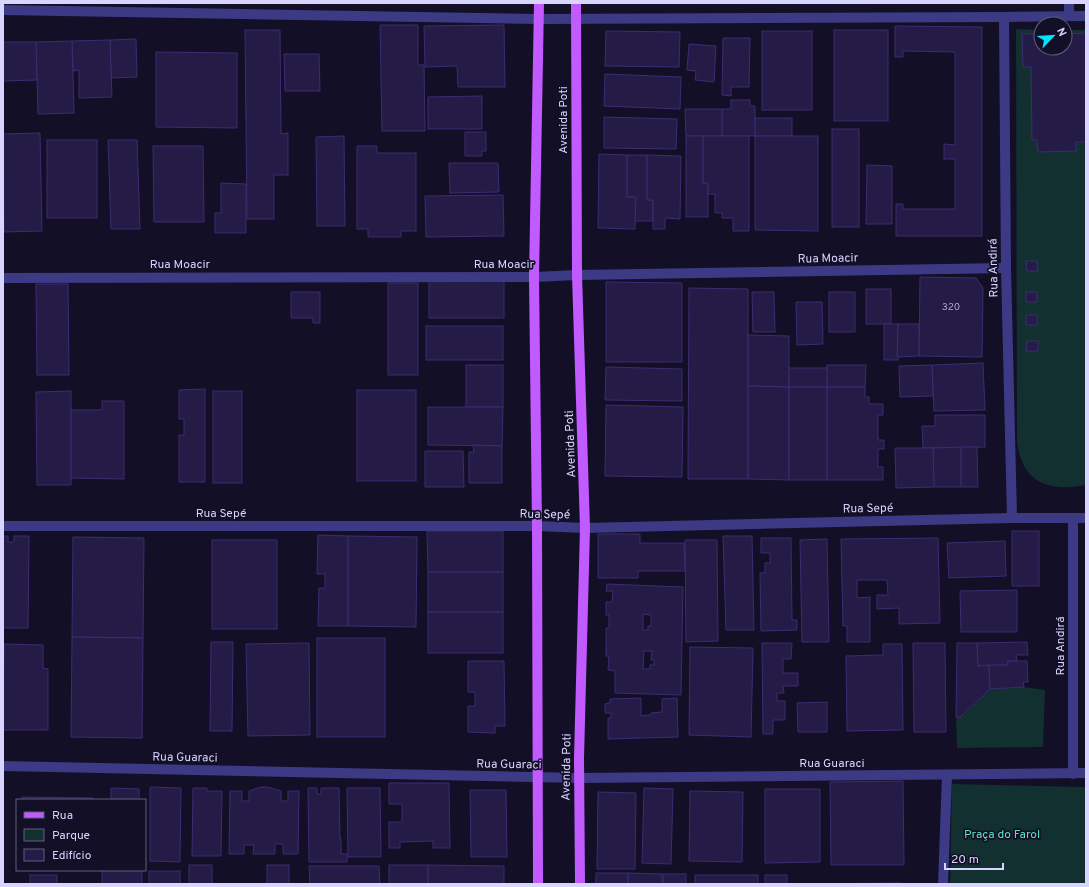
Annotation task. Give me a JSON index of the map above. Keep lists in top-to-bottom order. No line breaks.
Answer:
{"streets":{"main road":["Avenida Poti"],"street":["Rua Moacir","Rua Andirá","Rua Sepé","Rua Guaraci"]},"crossings":[["Avenida Poti","Rua Moacir"],["Avenida Poti","Rua Sepé"],["Avenida Poti","Rua Guaraci"],["Rua Moacir","Rua Andirá"],["Rua Andirá","Rua Sepé"],["Rua Andirá","Rua Guaraci"]],"parks":["Praça do Farol"],"house_numbers":["320"],"legend":["Rua","Parque","Edifício"],"scale_bar":"20 m","north":"top right"}
